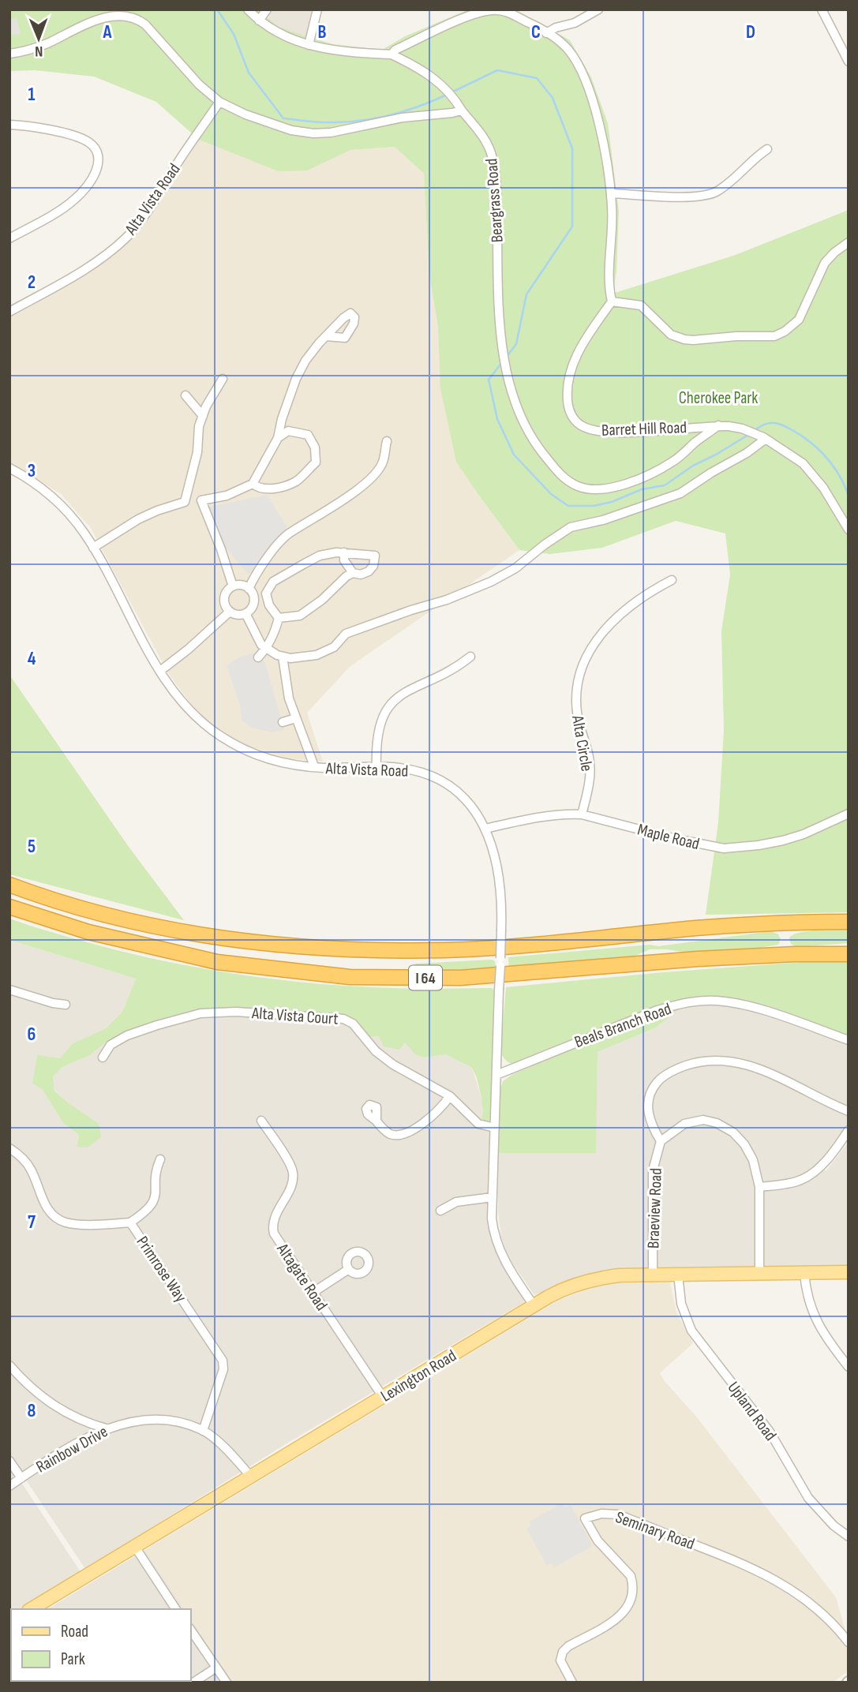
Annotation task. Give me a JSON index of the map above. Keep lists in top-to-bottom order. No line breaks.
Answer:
{"streets":{"highway":["I 64"],"main road":["Lexington Road"],"street":["Alta Vista Road","Beargrass Road","Barret Hill Road","Alta Circle","Maple Road","Alta Vista Court","Beals Branch Road","Braeview Road","Primrose Way","Altagate Road","Upland Road","Rainbow Drive","Seminary Road"]},"crossings":[["Alta Vista Road","Maple Road"],["Alta Vista Road","Alta Vista Court"],["Alta Vista Road","Beals Branch Road"],["Alta Vista Road","Lexington Road"],["Beargrass Road","Barret Hill Road"],["Alta Circle","Maple Road"],["Braeview Road","Lexington Road"],["Primrose Way","Rainbow Drive"],["Altagate Road","Lexington Road"],["Lexington Road","Upland Road"],["Lexington Road","Rainbow Drive"]],"parks":["Cherokee Park"],"legend":["Road","Park"],"north":"bottom","grid":{"columns":["A","B","C","D"],"rows":["1","2","3","4","5","6","7","8"]}}
